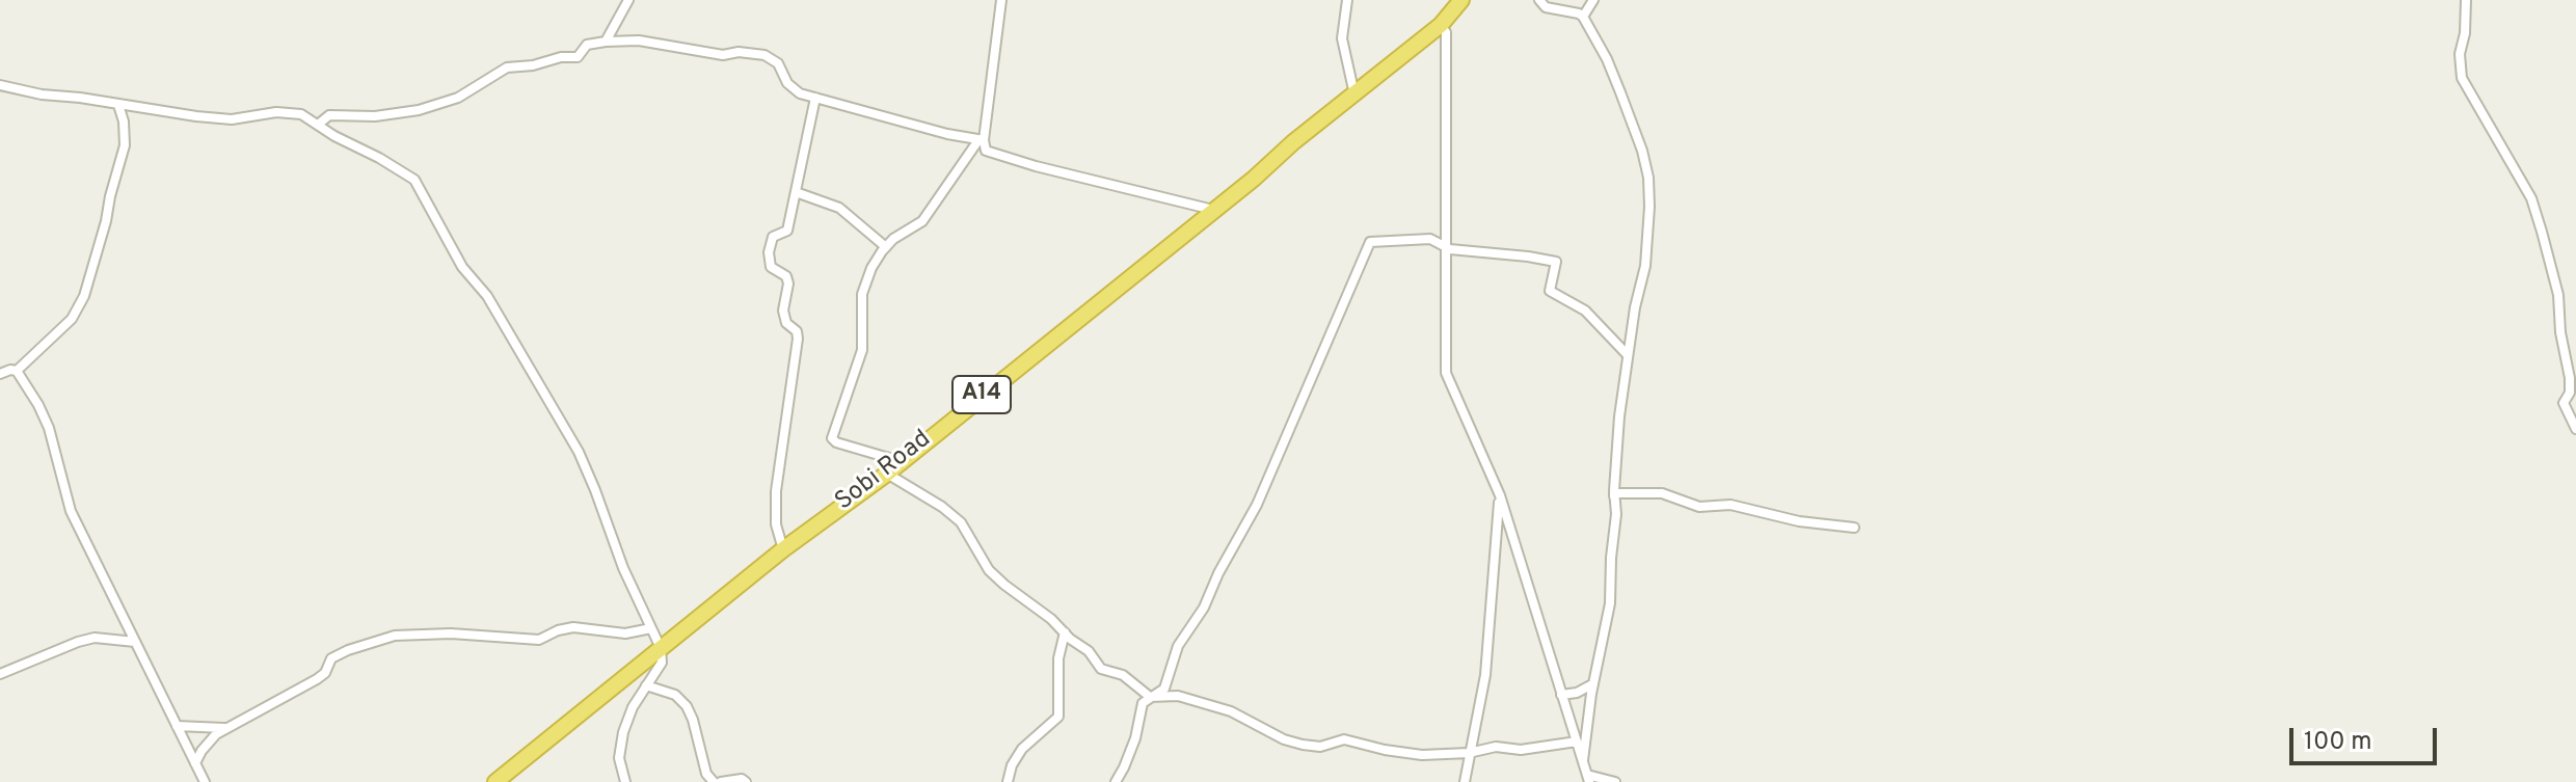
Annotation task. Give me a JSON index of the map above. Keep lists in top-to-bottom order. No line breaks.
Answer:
{"streets":{"highway":["A14","Sobi Road"]},"scale_bar":"100 m"}
